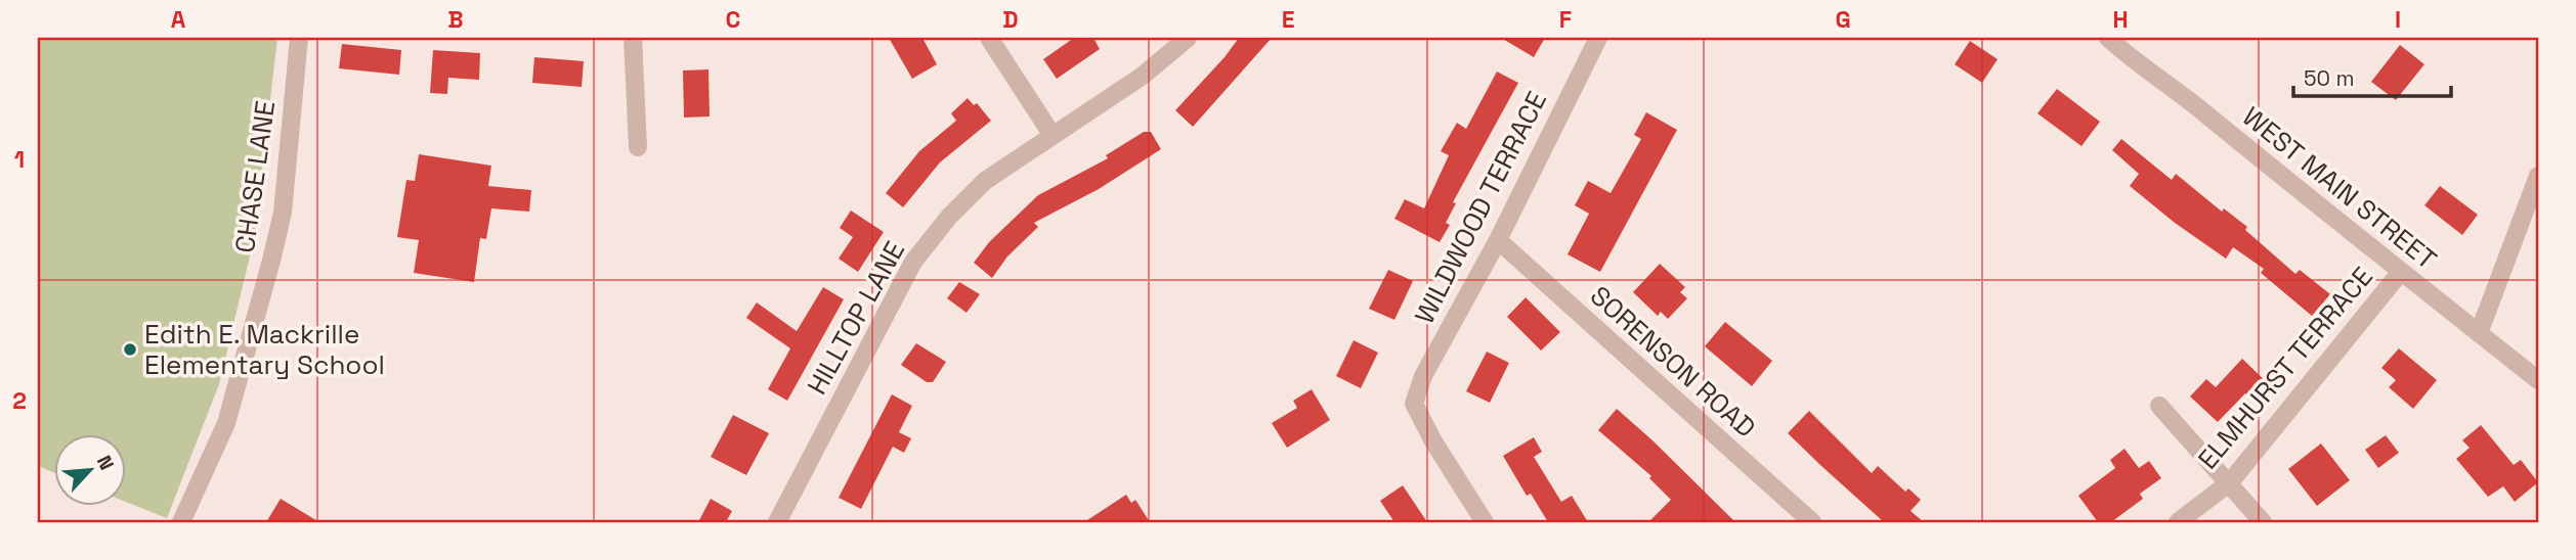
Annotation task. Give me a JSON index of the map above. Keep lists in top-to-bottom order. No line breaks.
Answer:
{"streets":{"street":["CHASE LANE","WEST MAIN STREET","WILDWOOD TERRACE","HILLTOP LANE","SORENSON ROAD","ELMHURST TERRACE"]},"crossings":[["WEST MAIN STREET","ELMHURST TERRACE"],["WILDWOOD TERRACE","SORENSON ROAD"]],"places":["Edith E. Mackrille Elementary School"],"scale_bar":"50 m","north":"top right","grid":{"columns":["A","B","C","D","E","F","G","H","I"],"rows":["1","2"]}}
